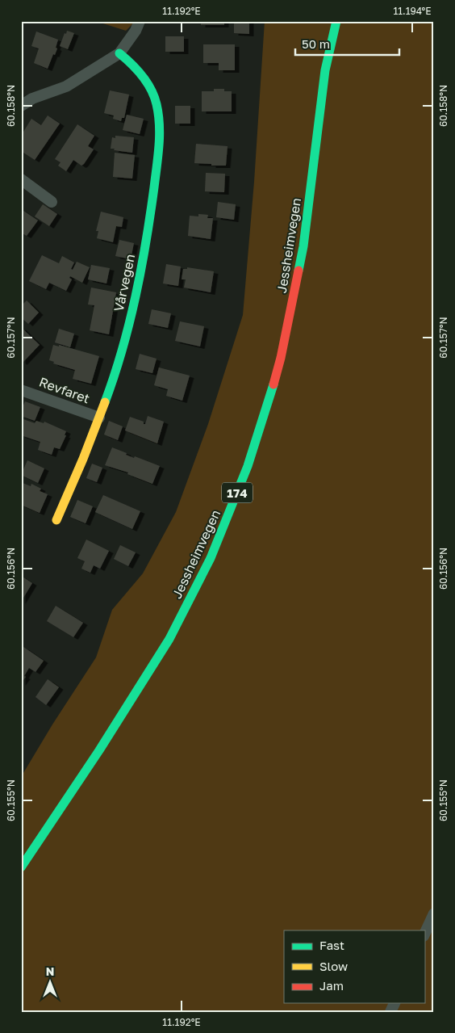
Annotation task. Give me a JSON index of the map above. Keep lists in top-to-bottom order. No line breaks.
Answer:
{"streets":{"main road":["Jessheimvegen","Vårvegen","174"],"street":["Revfaret"]},"crossings":[["Vårvegen","Revfaret"]],"legend":["Fast","Slow","Jam"],"scale_bar":"50 m","north":"top","coordinates":["11.192°E","11.194°E","60.158°N","60.157°N","60.156°N","60.155°N"]}
